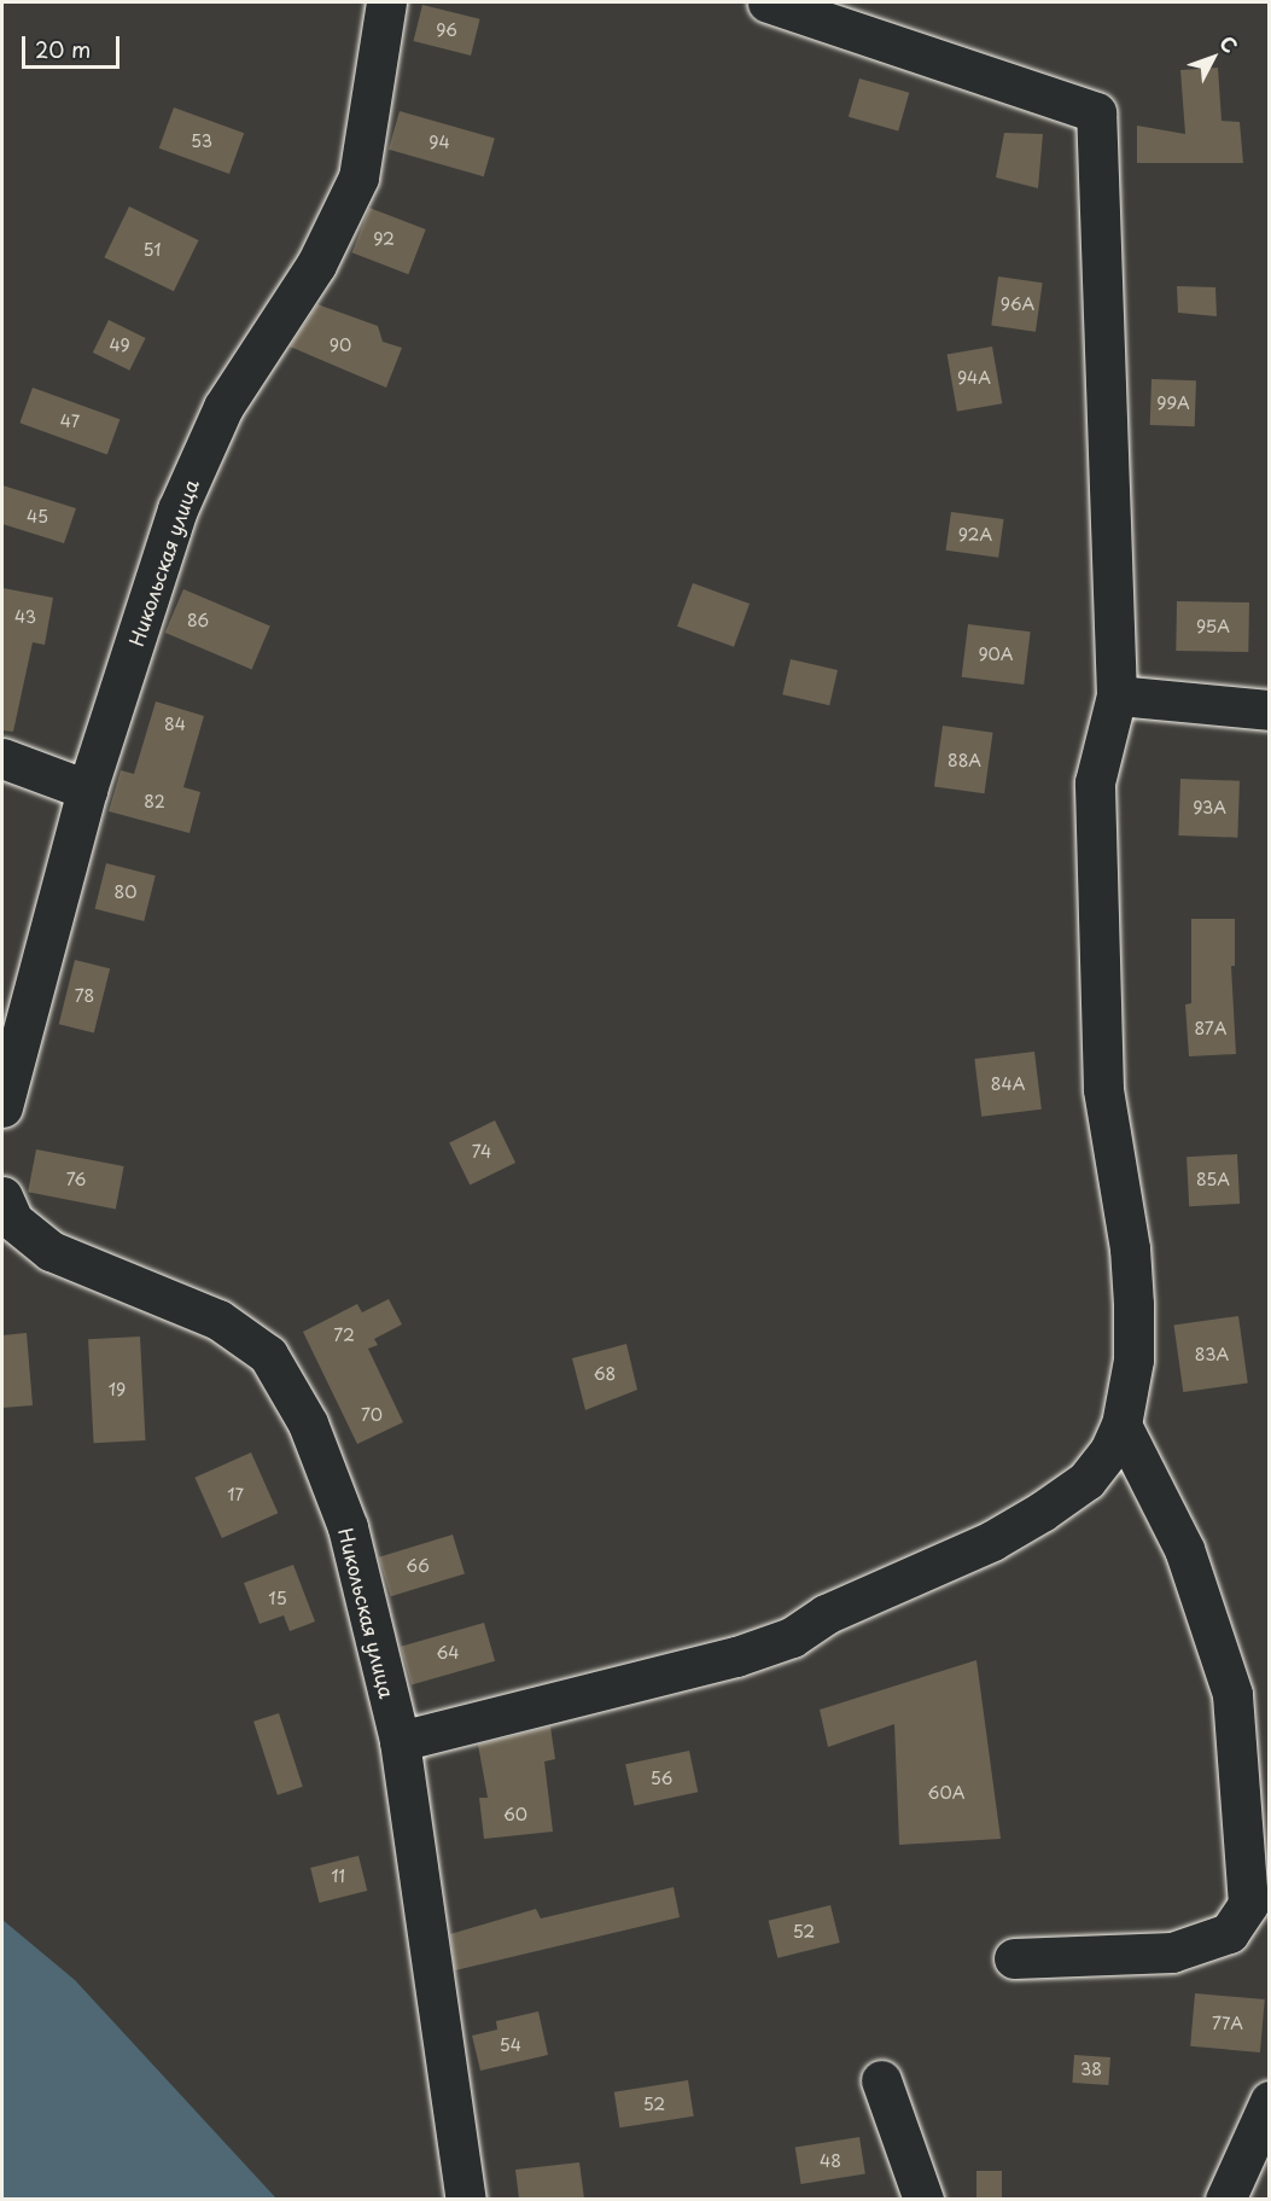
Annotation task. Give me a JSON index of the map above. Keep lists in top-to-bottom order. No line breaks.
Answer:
{"streets":{"street":["Никольская улица"]},"house_numbers":["96","53","94","92","51","96А","49","90","94А","99А","47","45","92А","43","86","95А","90А","84","88А","82","93А","80","78","87А","84А","74","76","85А","72","83А","68","19","70","17","66","15","64","56","60А","60","11","52","77А","54","38","52","48"],"scale_bar":"20 m","north":"top right"}
